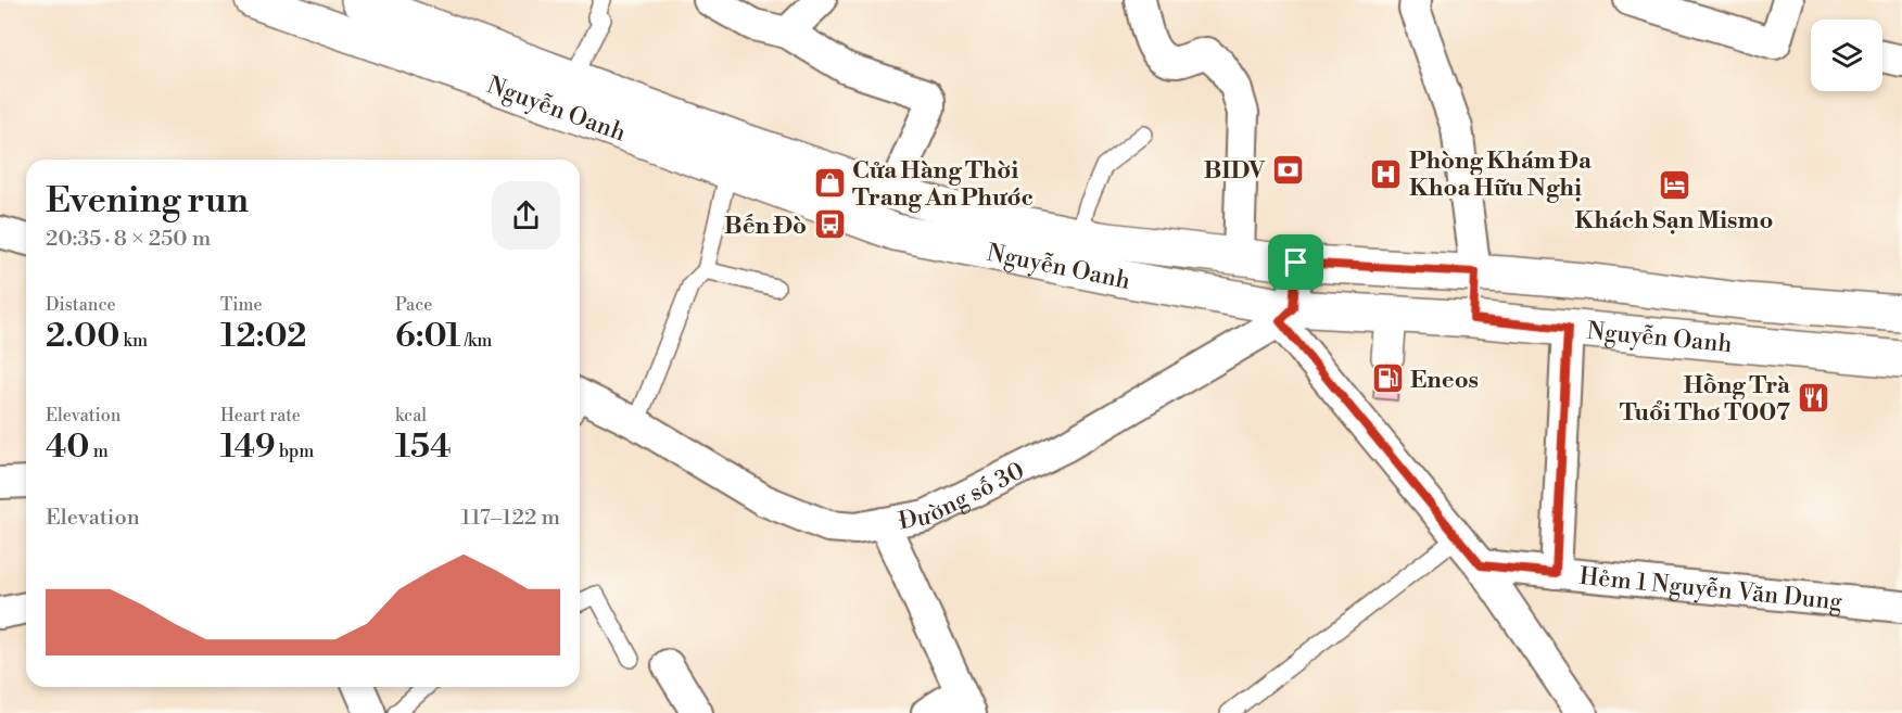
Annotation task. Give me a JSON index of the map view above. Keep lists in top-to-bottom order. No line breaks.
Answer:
{"streets":{"main road":["Nguyễn Oanh"],"street":["Đường số 30","Hẻm 1 Nguyễn Văn Dung"]},"crossings":[["Nguyễn Oanh","Đường số 30"]],"places":{"bank":["BIDV"],"hospital":["Phòng Khám Đa Khoa Hữu Nghị"],"shop":["Cửa Hàng Thời Trang An Phước"],"hotel":["Khách Sạn Mismo"],"bus stop":["Bến Đò"],"fuel station":["Eneos"],"restaurant":["Hồng Trà Tuổi Thơ T007"]},"page":{"heading":["Evening run","20:35 · 8 × 250 m"],"stats":[["Distance","2.00 km"],["Time","12:02"],["Pace","6:01 /km"],["Elevation","40 m"],["Heart rate","149 bpm"],["kcal","154"]],"chart":["Elevation","117–122 m"]}}
